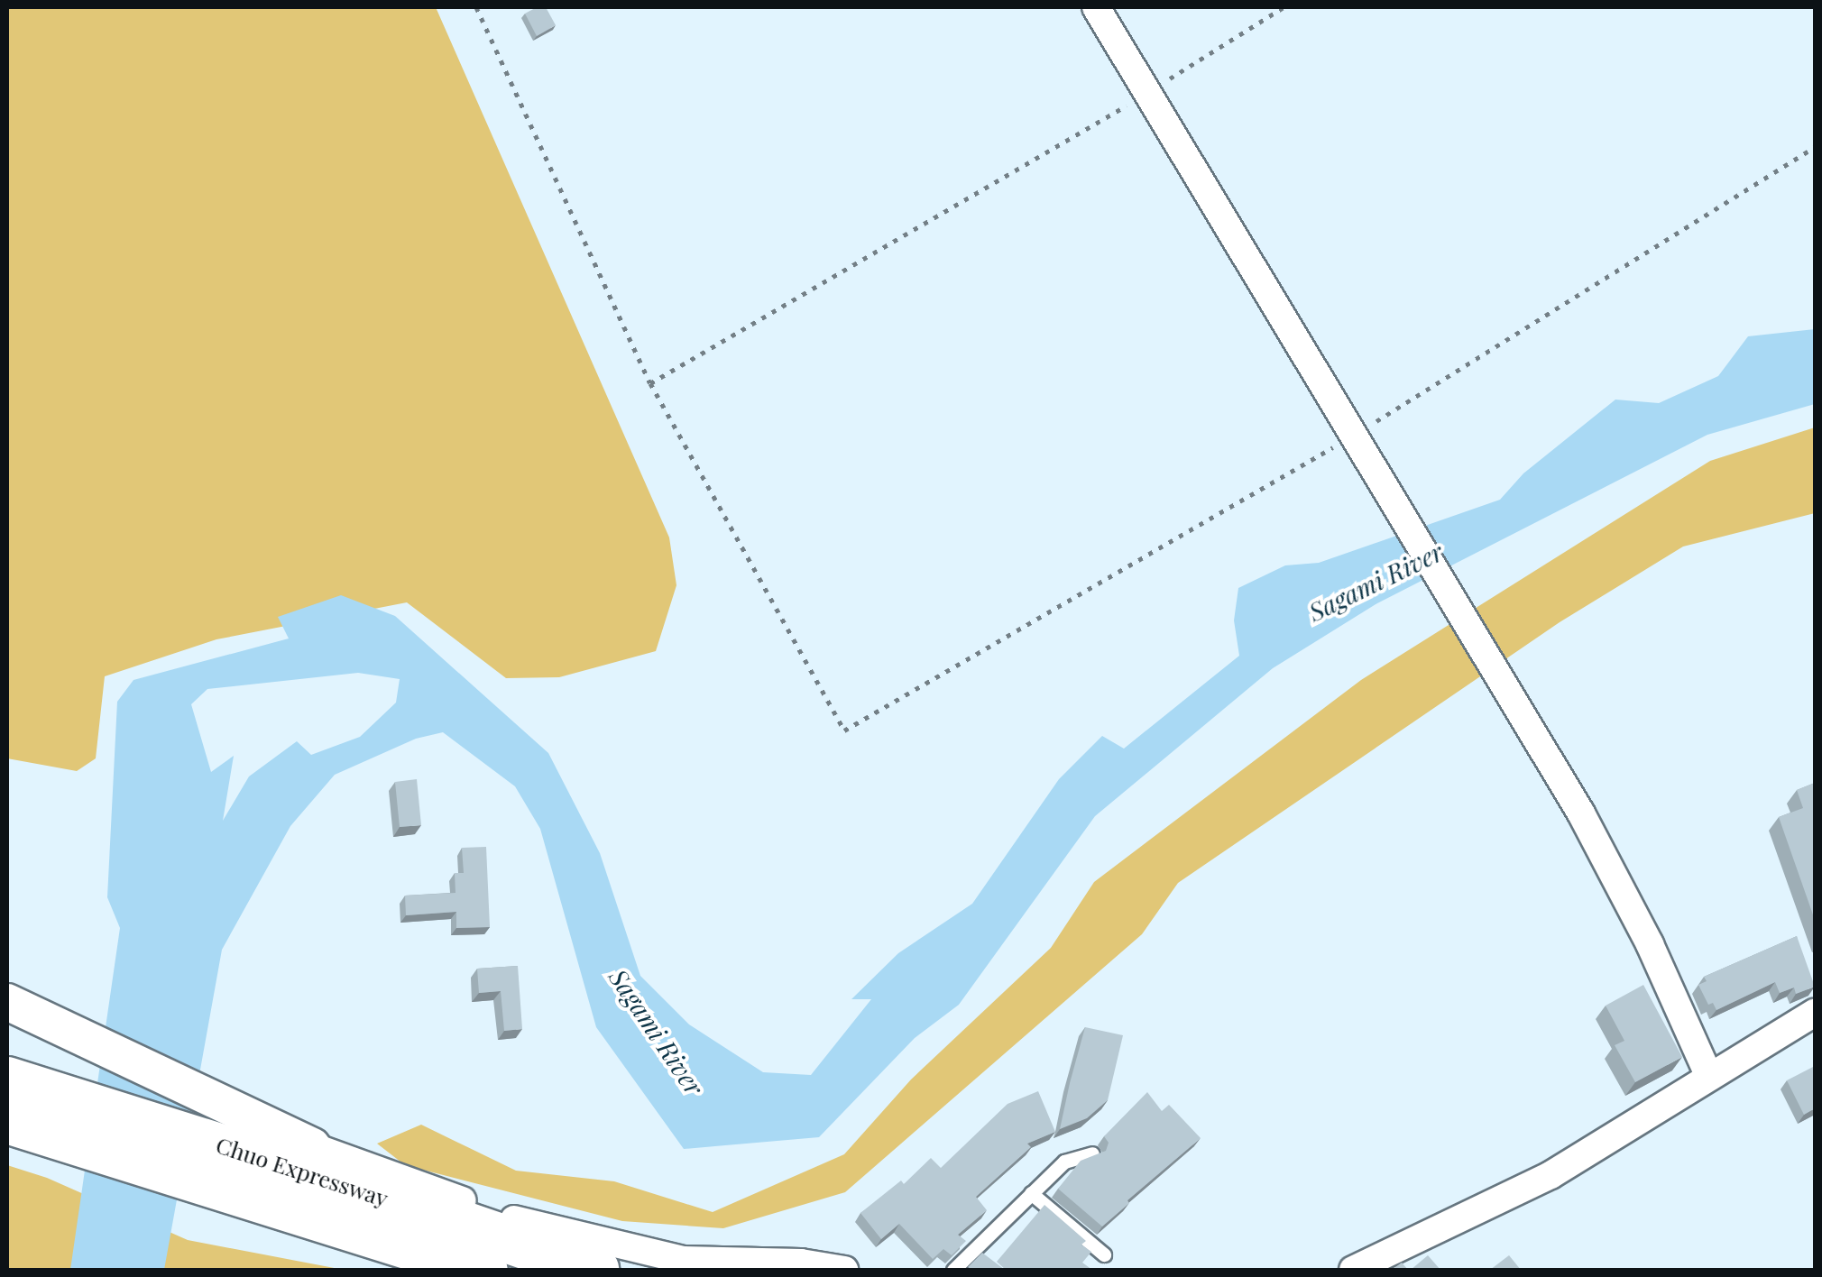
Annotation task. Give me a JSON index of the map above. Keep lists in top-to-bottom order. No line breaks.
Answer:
{"streets":{"highway":["Chuo Expressway"]},"water":["Sagami River"]}
